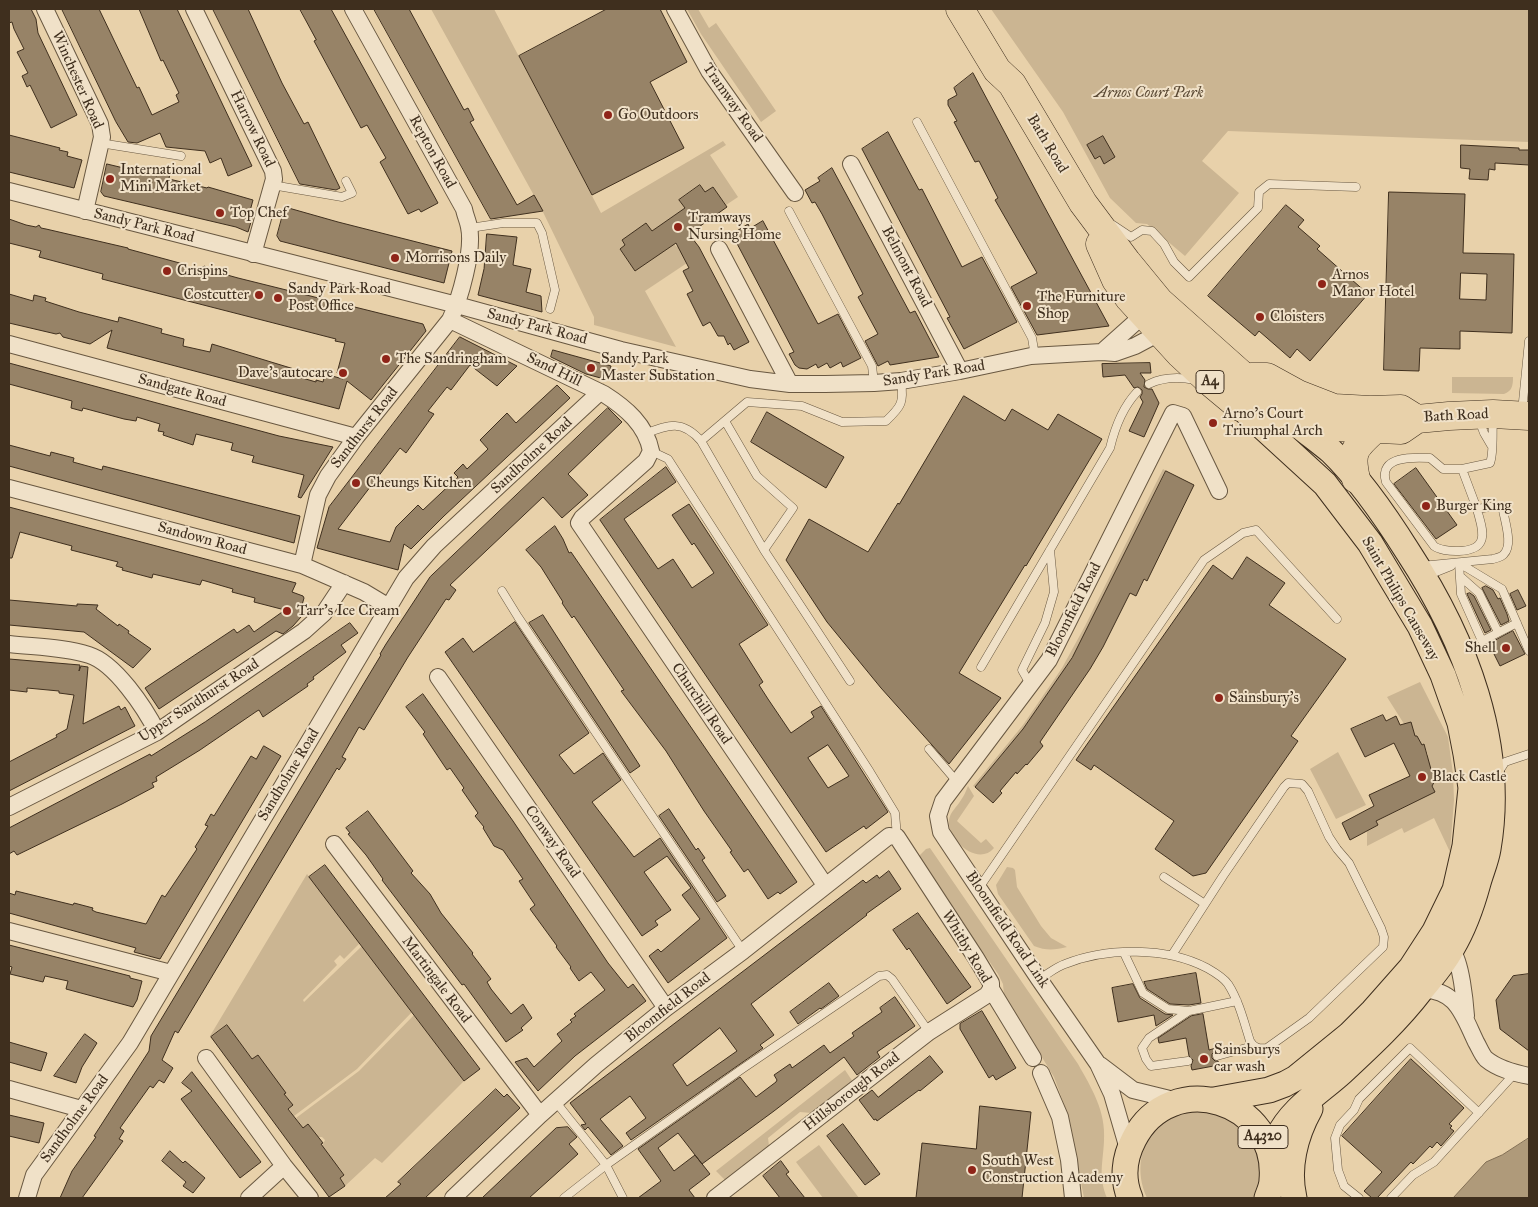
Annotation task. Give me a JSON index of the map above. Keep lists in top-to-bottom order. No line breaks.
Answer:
{"streets":{"highway":["Bath Road","A4"],"main road":["Saint Philips Causeway","A4320"],"street":["Winchester Road","Tramway Road","Harrow Road","Repton Road","Sandy Park Road","Belmont Road","Sand Hill","Sandgate Road","Sandhurst Road","Sandholme Road","Sandown Road","Bloomfield Road","Upper Sandhurst Road","Churchill Road","Conway Road","Bloomfield Road Link","Whitby Road","Martingale Road","Hillsborough Road"]},"crossings":[["Winchester Road","Sandy Park Road"],["Harrow Road","Sandy Park Road"],["Bath Road","Sandy Park Road"],["Bath Road","A4"],["Bath Road","Saint Philips Causeway"],["Repton Road","Sandy Park Road"],["Repton Road","Sand Hill"],["Repton Road","Sandhurst Road"],["Sandy Park Road","Belmont Road"],["Sandy Park Road","Sand Hill"],["Sandy Park Road","Sandhurst Road"],["Sand Hill","Sandhurst Road"],["Sand Hill","Sandholme Road"],["Sand Hill","Churchill Road"],["A4","Saint Philips Causeway"],["Sandgate Road","Sandhurst Road"],["Sandhurst Road","Sandown Road"],["Sandholme Road","Sandown Road"],["Sandown Road","Upper Sandhurst Road"],["Saint Philips Causeway","A4320"],["Bloomfield Road","Churchill Road"],["Bloomfield Road","Conway Road"],["Bloomfield Road","Bloomfield Road Link"],["Bloomfield Road","Whitby Road"],["Bloomfield Road","Martingale Road"],["Bloomfield Road Link","A4320"],["Whitby Road","Hillsborough Road"]],"parks":["Arnos Court Park"],"places":["Go Outdoors","International Mini Market","Top Chef","Tramways Nursing Home","Morrisons Daily","Crispins","Arnos Manor Hotel","Costcutter","Sandy Park Road Post Office","The Furniture Shop","Cloisters","The Sandringham","Sandy Park Master Substation","Dave's autocare","Arno's Court Triumphal Arch","Cheungs Kitchen","Burger King","Tarr's Ice Cream","Shell","Sainsbury's","Black Castle","Sainsburys car wash","South West Construction Academy"]}
